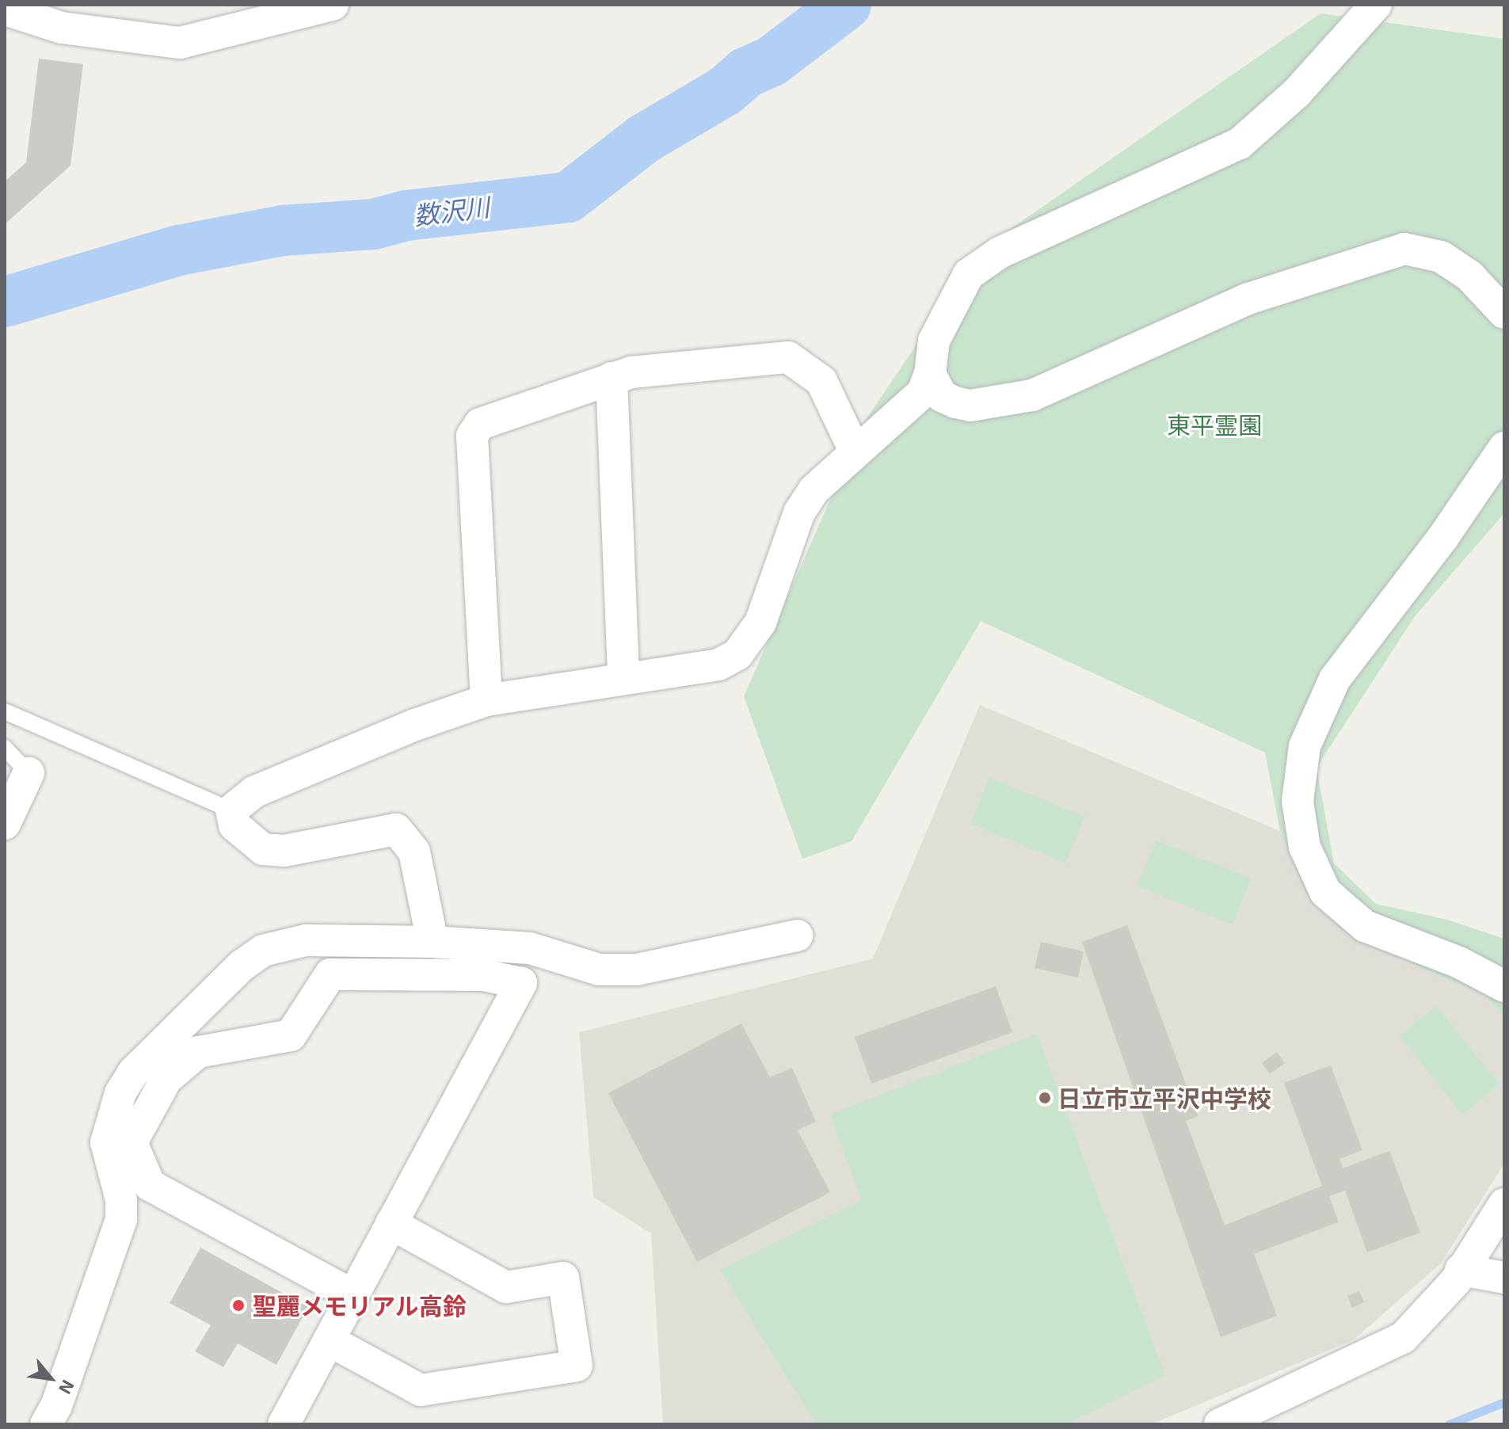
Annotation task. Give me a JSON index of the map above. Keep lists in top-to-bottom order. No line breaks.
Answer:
{"water":["数沢川"],"parks":["東平霊園"],"places":["日立市立平沢中学校","聖麗メモリアル高鈴"],"north":"bottom right"}
